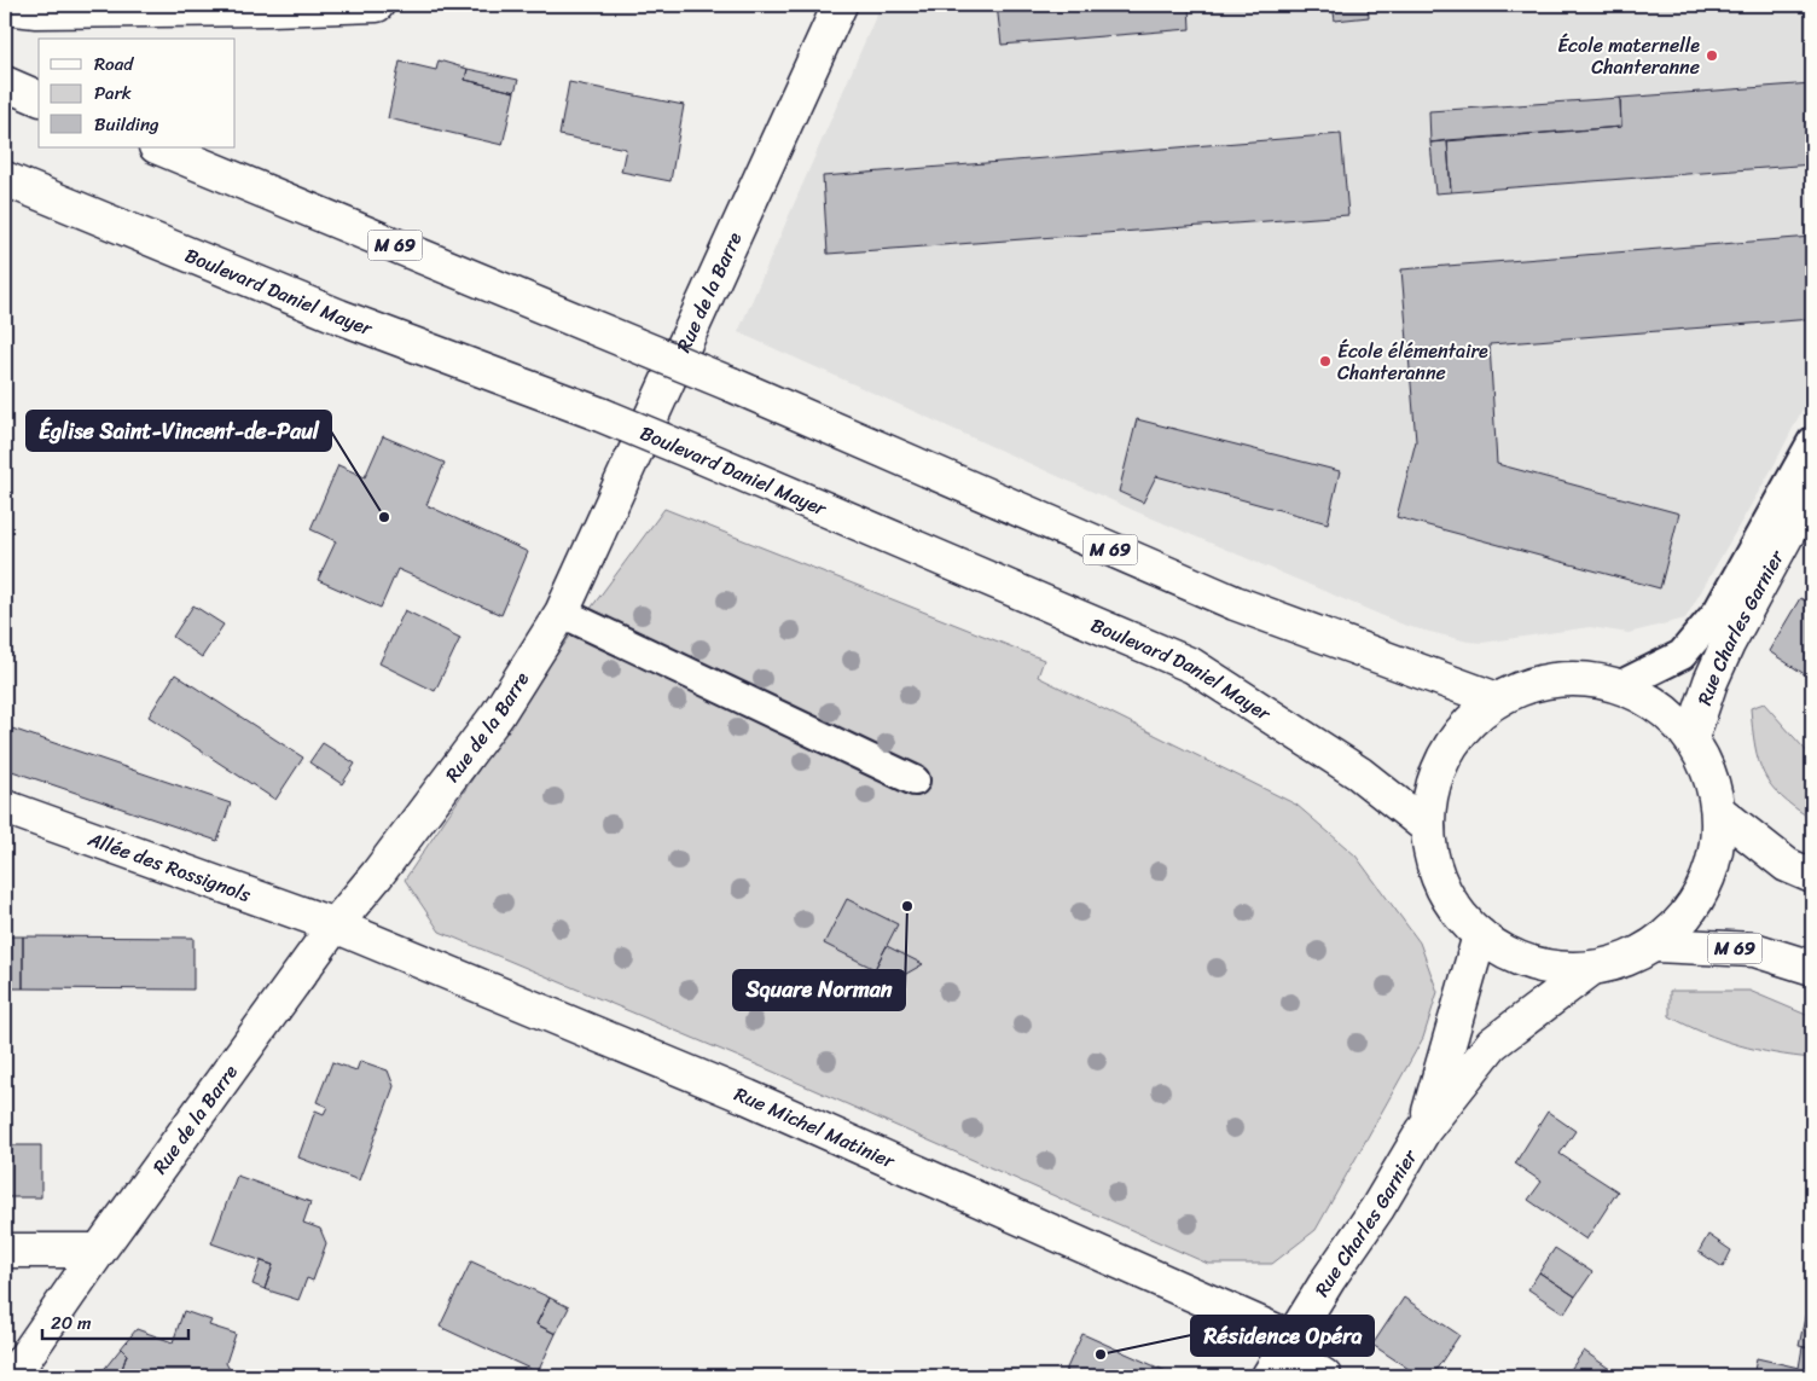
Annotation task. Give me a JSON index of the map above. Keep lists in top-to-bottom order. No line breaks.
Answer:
{"streets":{"street":["M 69","Boulevard Daniel Mayer","Rue de la Barre","Rue Charles Garnier","Allée des Rossignols","Rue Michel Matinier"]},"crossings":[["Rue de la Barre","Allée des Rossignols"],["Rue de la Barre","Rue Michel Matinier"],["Rue Charles Garnier","Rue Michel Matinier"],["Allée des Rossignols","Rue Michel Matinier"]],"places":["École maternelle Chanteranne","École élémentaire Chanteranne","Église Saint-Vincent-de-Paul","Square Norman","Résidence Opéra"],"legend":["Road","Park","Building"],"scale_bar":"20 m"}
